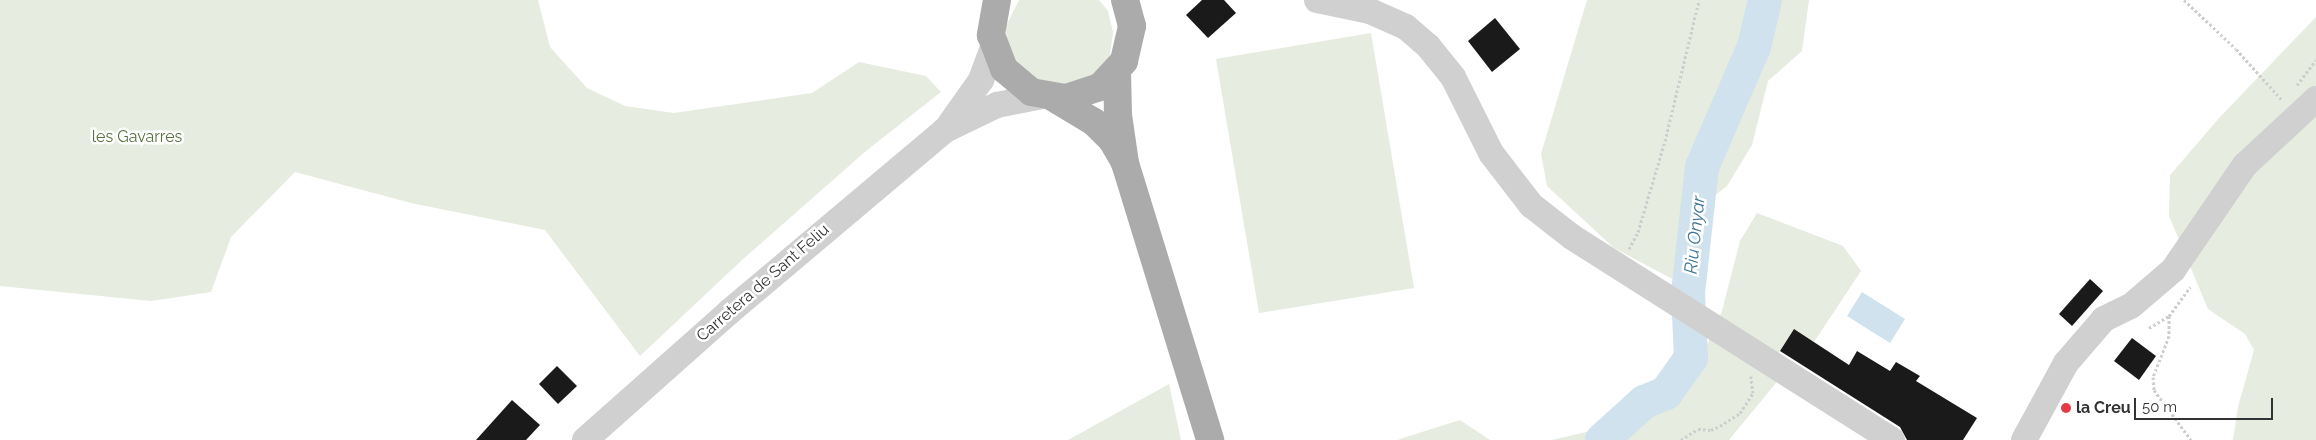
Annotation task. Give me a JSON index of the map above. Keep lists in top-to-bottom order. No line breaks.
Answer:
{"streets":{"street":["Carretera de Sant Feliu"]},"water":["Riu Onyar"],"parks":["les Gavarres"],"places":["la Creu"],"scale_bar":"50 m"}
